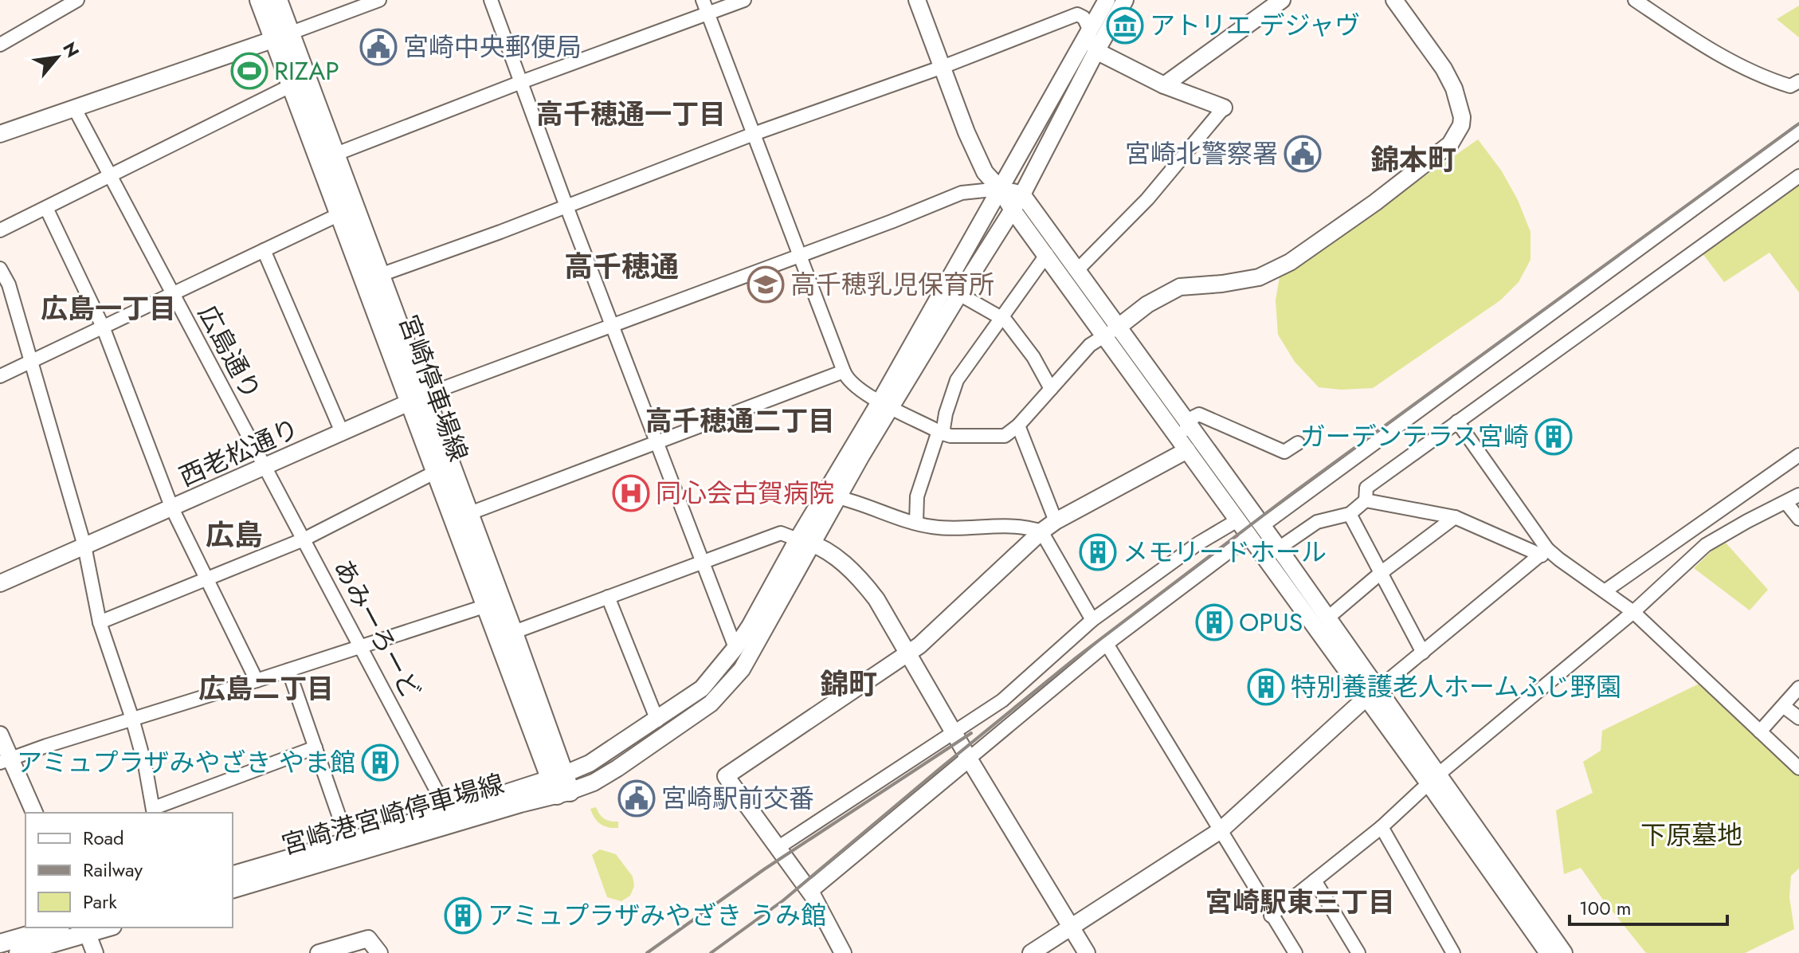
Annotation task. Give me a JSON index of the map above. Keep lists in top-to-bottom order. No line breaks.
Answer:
{"streets":{"main road":["宮崎停車場線","宮崎港宮崎停車場線"],"street":["広島通り","西老松通り","あみーろーど"]},"crossings":[["広島通り","西老松通り"],["広島通り","あみーろーど"],["宮崎停車場線","西老松通り"],["宮崎停車場線","宮崎港宮崎停車場線"],["西老松通り","あみーろーど"],["あみーろーど","宮崎港宮崎停車場線"]],"districts":["高千穂通一丁目","錦本町","高千穂通","広島一丁目","高千穂通二丁目","広島","錦町","広島二丁目","宮崎駅東三丁目"],"parks":["下原墓地"],"places":{"museum":["アトリエ デジャヴ"],"public building":["宮崎中央郵便局","宮崎北警察署","宮崎駅前交番"],"sports":["RIZAP"],"school or university":["高千穂乳児保育所"],"building":["ガーデンテラス宮崎","メモリードホール","OPUS","特別養護老人ホームふじ野園","アミュプラザみやざき やま館","アミュプラザみやざき うみ館"],"hospital":["同心会古賀病院"]},"legend":["Road","Railway","Park"],"scale_bar":"100 m","north":"top right"}
